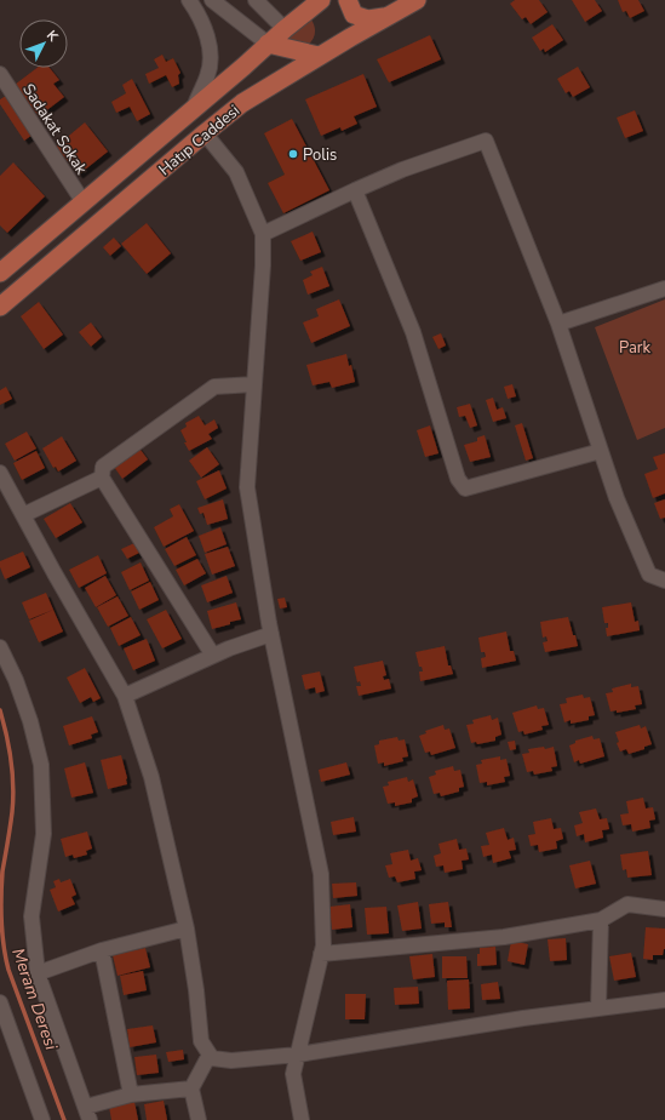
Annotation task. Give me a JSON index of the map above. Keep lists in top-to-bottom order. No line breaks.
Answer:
{"streets":{"main road":["Hatıp Caddesi"],"street":["Sadakat Sokak"]},"crossings":[["Sadakat Sokak","Hatıp Caddesi"]],"water":["Meram Deresi"],"parks":["Park"],"places":["Polis"],"north":"top right"}
